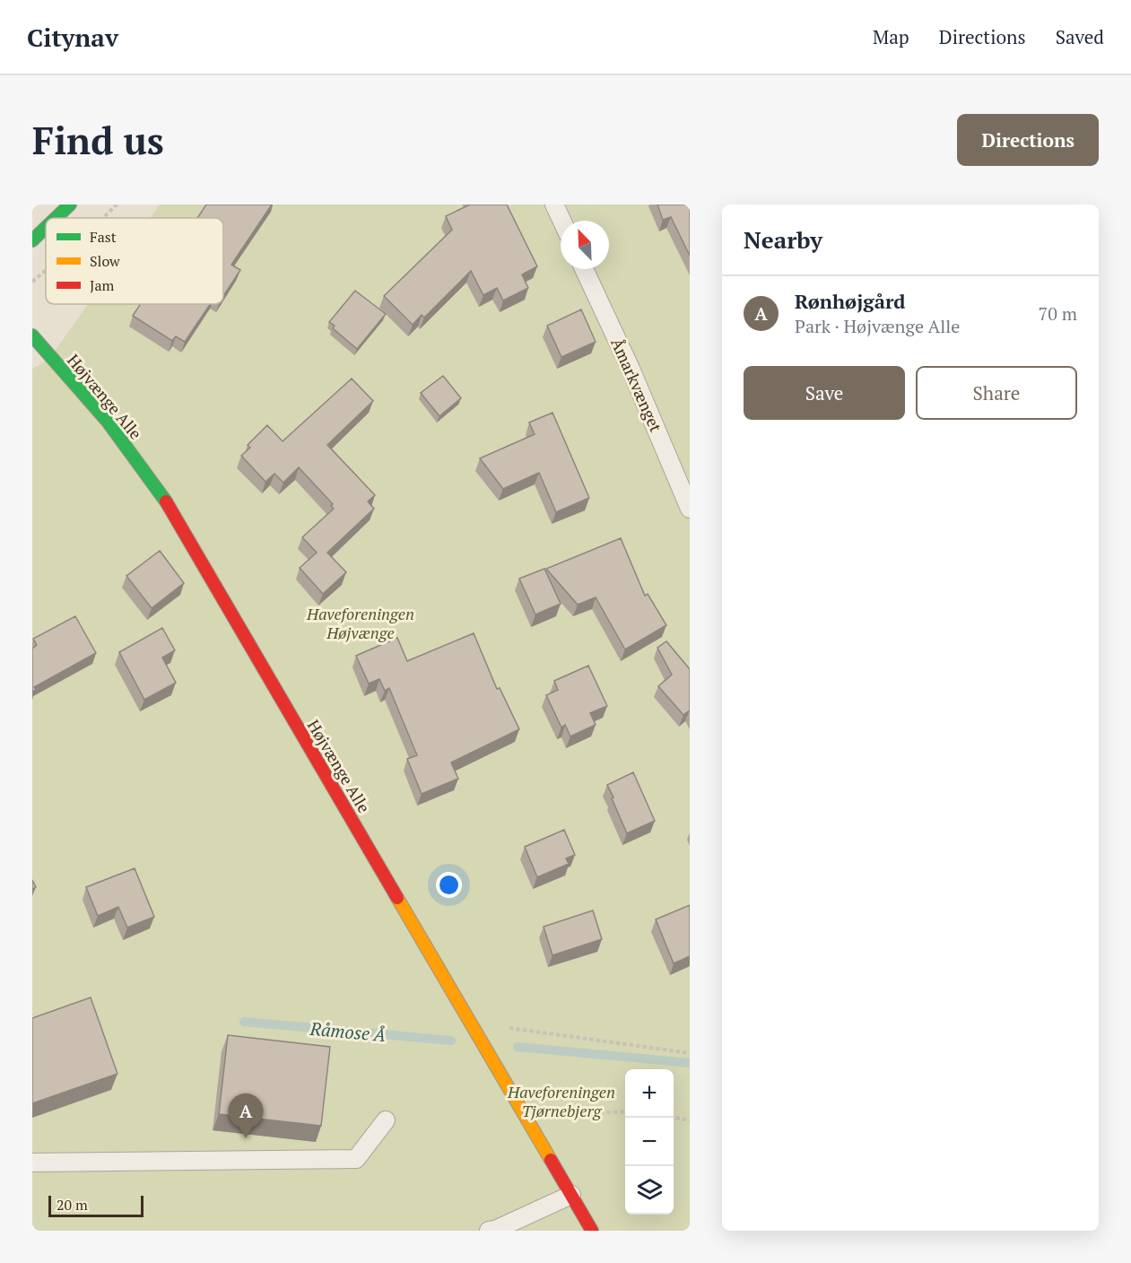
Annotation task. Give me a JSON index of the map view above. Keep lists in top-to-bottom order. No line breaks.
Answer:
{"streets":{"street":["Højvænge Alle"],"lane":["Åmarkvænget"]},"water":["Råmose Å"],"parks":["Haveforeningen Højvænge","Haveforeningen Tjørnebjerg"],"legend":["Fast","Slow","Jam"],"scale_bar":"20 m","north":"top left","page":{"header":"Citynav","nav":["Map","Directions","Saved"],"buttons":["Directions",["Save","Share"]],"title":"Find us","heading":"Nearby","list":[{"mark":"A","name":"Rønhøjgård","note":"Park · Højvænge Alle","value":"70 m"}],"map_buttons":["+","−"],"pins":"A","scale":"20 m"}}
